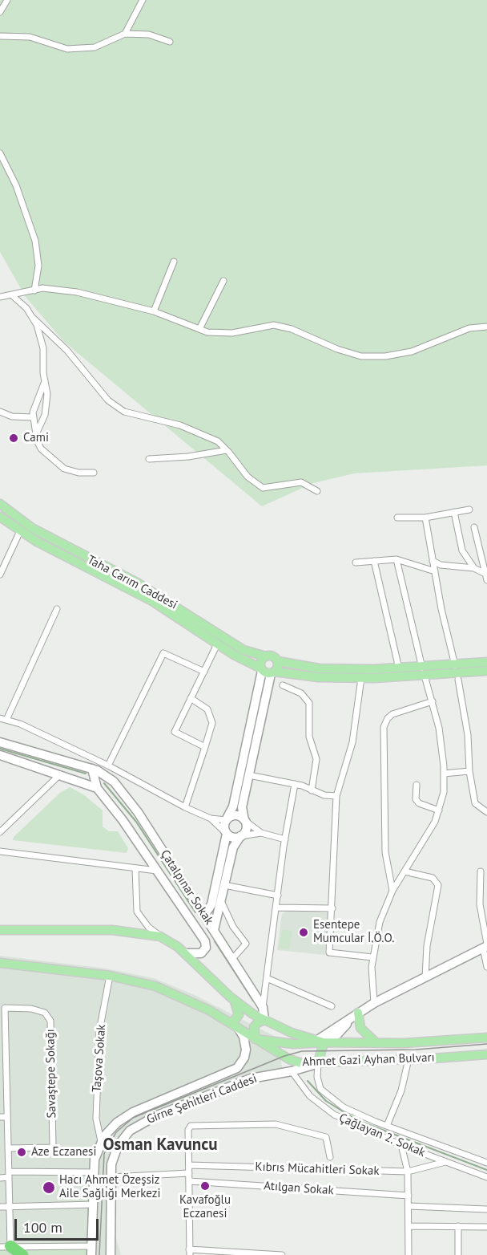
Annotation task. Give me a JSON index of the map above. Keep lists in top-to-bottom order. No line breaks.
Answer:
{"streets":{"main road":["Taha Carım Caddesi","Ahmet Gazi Ayhan Bulvarı"],"street":["Çatalpınar Sokak","Taşova Sokak","Savaştepe Sokağı","Girne Şehitleri Caddesi","Çağlayan 2. Sokak","Kıbrıs Mücahitleri Sokak","Atılgan Sokak"]},"crossings":[["Çatalpınar Sokak","Ahmet Gazi Ayhan Bulvarı"],["Taşova Sokak","Ahmet Gazi Ayhan Bulvarı"],["Taşova Sokak","Girne Şehitleri Caddesi"],["Ahmet Gazi Ayhan Bulvarı","Girne Şehitleri Caddesi"],["Ahmet Gazi Ayhan Bulvarı","Çağlayan 2. Sokak"],["Girne Şehitleri Caddesi","Çağlayan 2. Sokak"],["Çağlayan 2. Sokak","Kıbrıs Mücahitleri Sokak"]],"districts":["Osman Kavuncu"],"places":["Cami","Esentepe Mumcular İ.Ö.O.","Aze Eczanesi","Kavafoğlu Eczanesi","Hacı Ahmet Özeşsiz Aile Sağlığı Merkezi"],"scale_bar":"100 m"}
